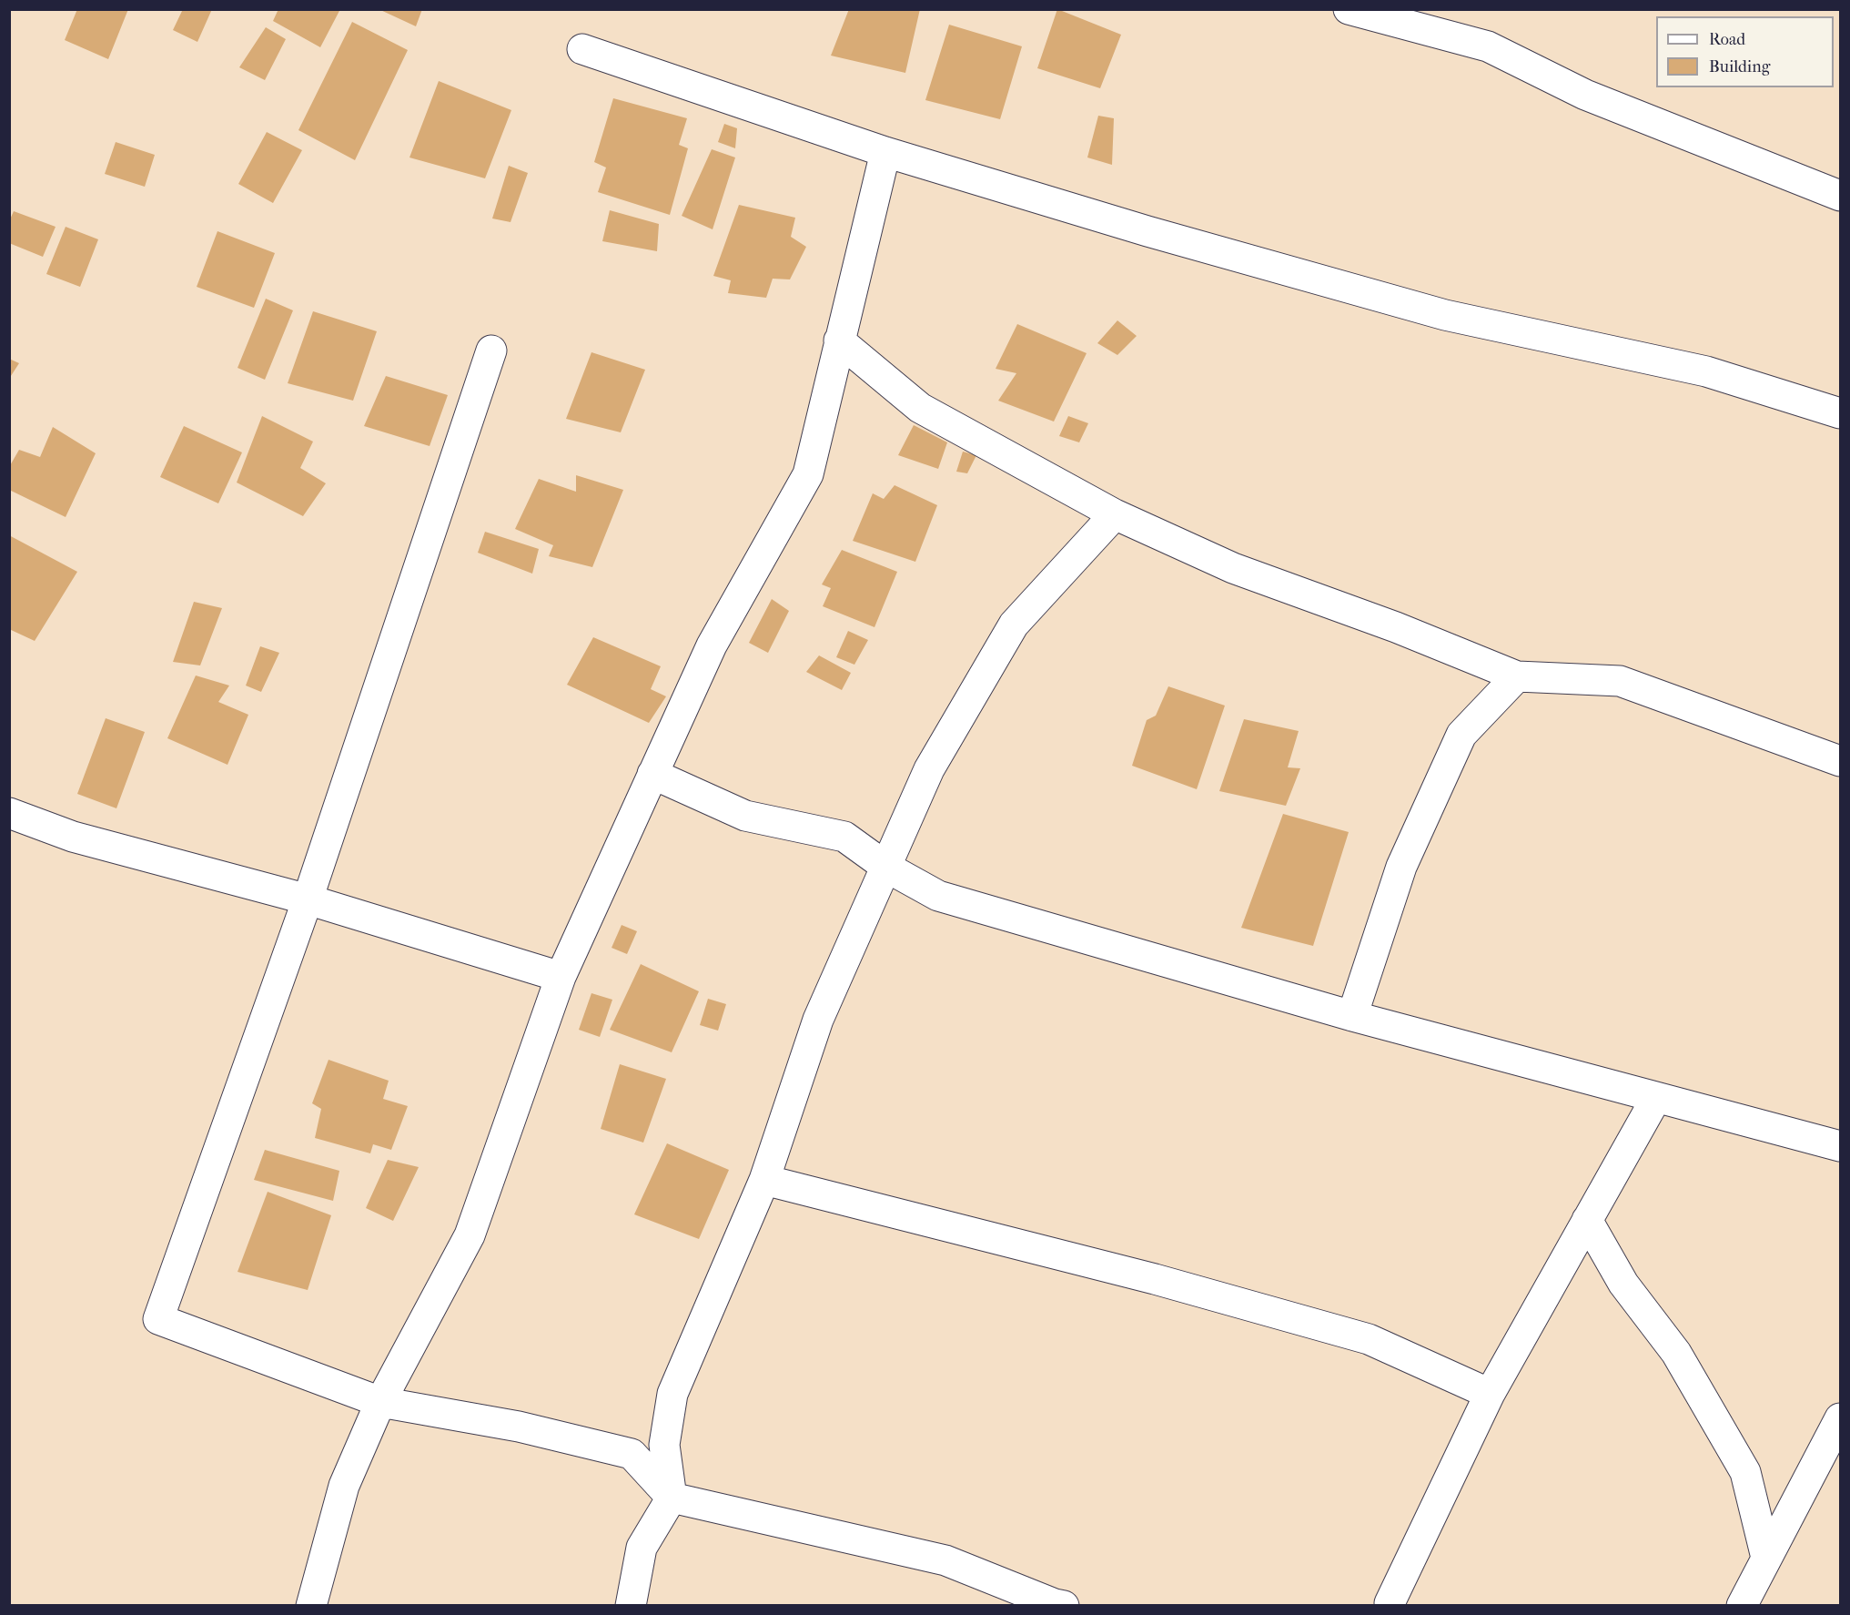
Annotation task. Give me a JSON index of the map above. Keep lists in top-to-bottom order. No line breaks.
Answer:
{"legend":["Road","Building"]}
